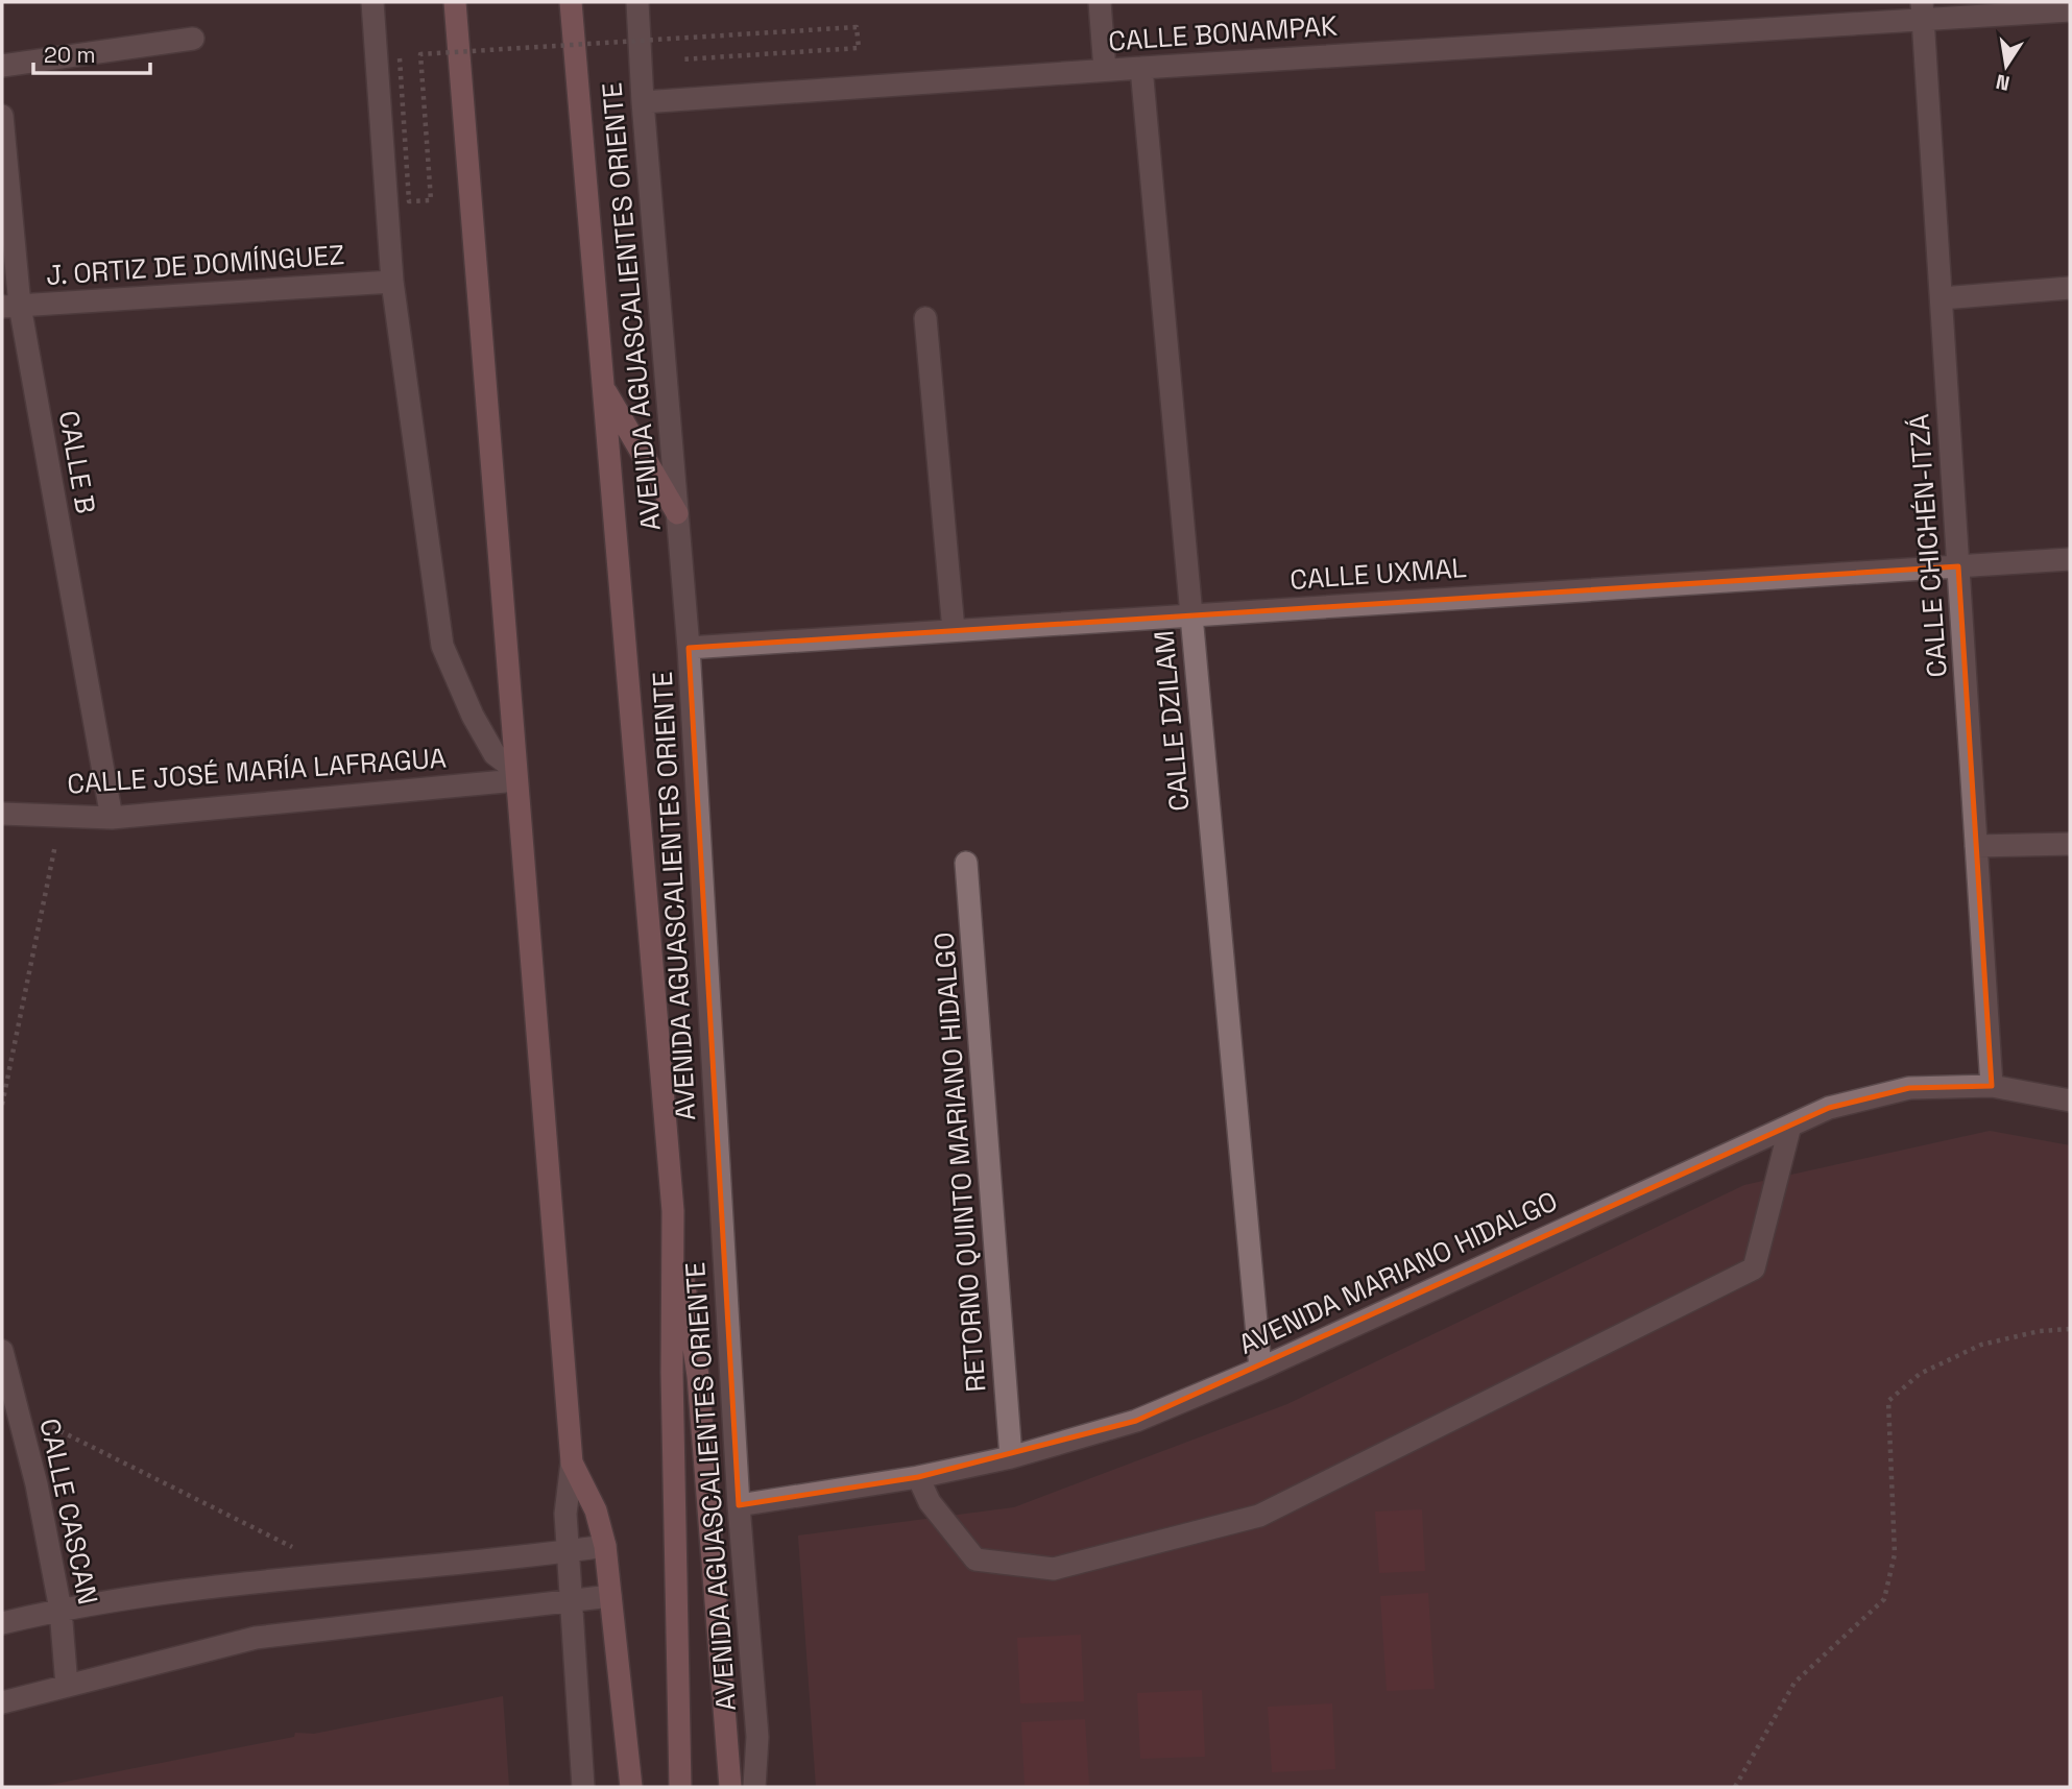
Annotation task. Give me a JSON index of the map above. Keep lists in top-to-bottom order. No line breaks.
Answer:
{"streets":{"main road":["AVENIDA AGUASCALIENTES ORIENTE"],"street":["CALLE BONAMPAK","J. ORTIZ DE DOMÍNGUEZ","CALLE B","CALLE CHICHÉN-ITZÁ","CALLE UXMAL","CALLE DZILAM","CALLE JOSÉ MARÍA LAFRAGUA","RETORNO QUINTO MARIANO HIDALGO","AVENIDA MARIANO HIDALGO","CALLE CASCAN"]},"crossings":[["CALLE BONAMPAK","AVENIDA AGUASCALIENTES ORIENTE"],["CALLE BONAMPAK","CALLE CHICHÉN-ITZÁ"],["CALLE BONAMPAK","CALLE DZILAM"],["J. ORTIZ DE DOMÍNGUEZ","CALLE B"],["AVENIDA AGUASCALIENTES ORIENTE","CALLE UXMAL"],["AVENIDA AGUASCALIENTES ORIENTE","AVENIDA MARIANO HIDALGO"],["CALLE B","CALLE JOSÉ MARÍA LAFRAGUA"],["CALLE CHICHÉN-ITZÁ","CALLE UXMAL"],["CALLE CHICHÉN-ITZÁ","AVENIDA MARIANO HIDALGO"],["CALLE UXMAL","CALLE DZILAM"],["CALLE DZILAM","AVENIDA MARIANO HIDALGO"],["RETORNO QUINTO MARIANO HIDALGO","AVENIDA MARIANO HIDALGO"]],"scale_bar":"20 m","north":"bottom"}
